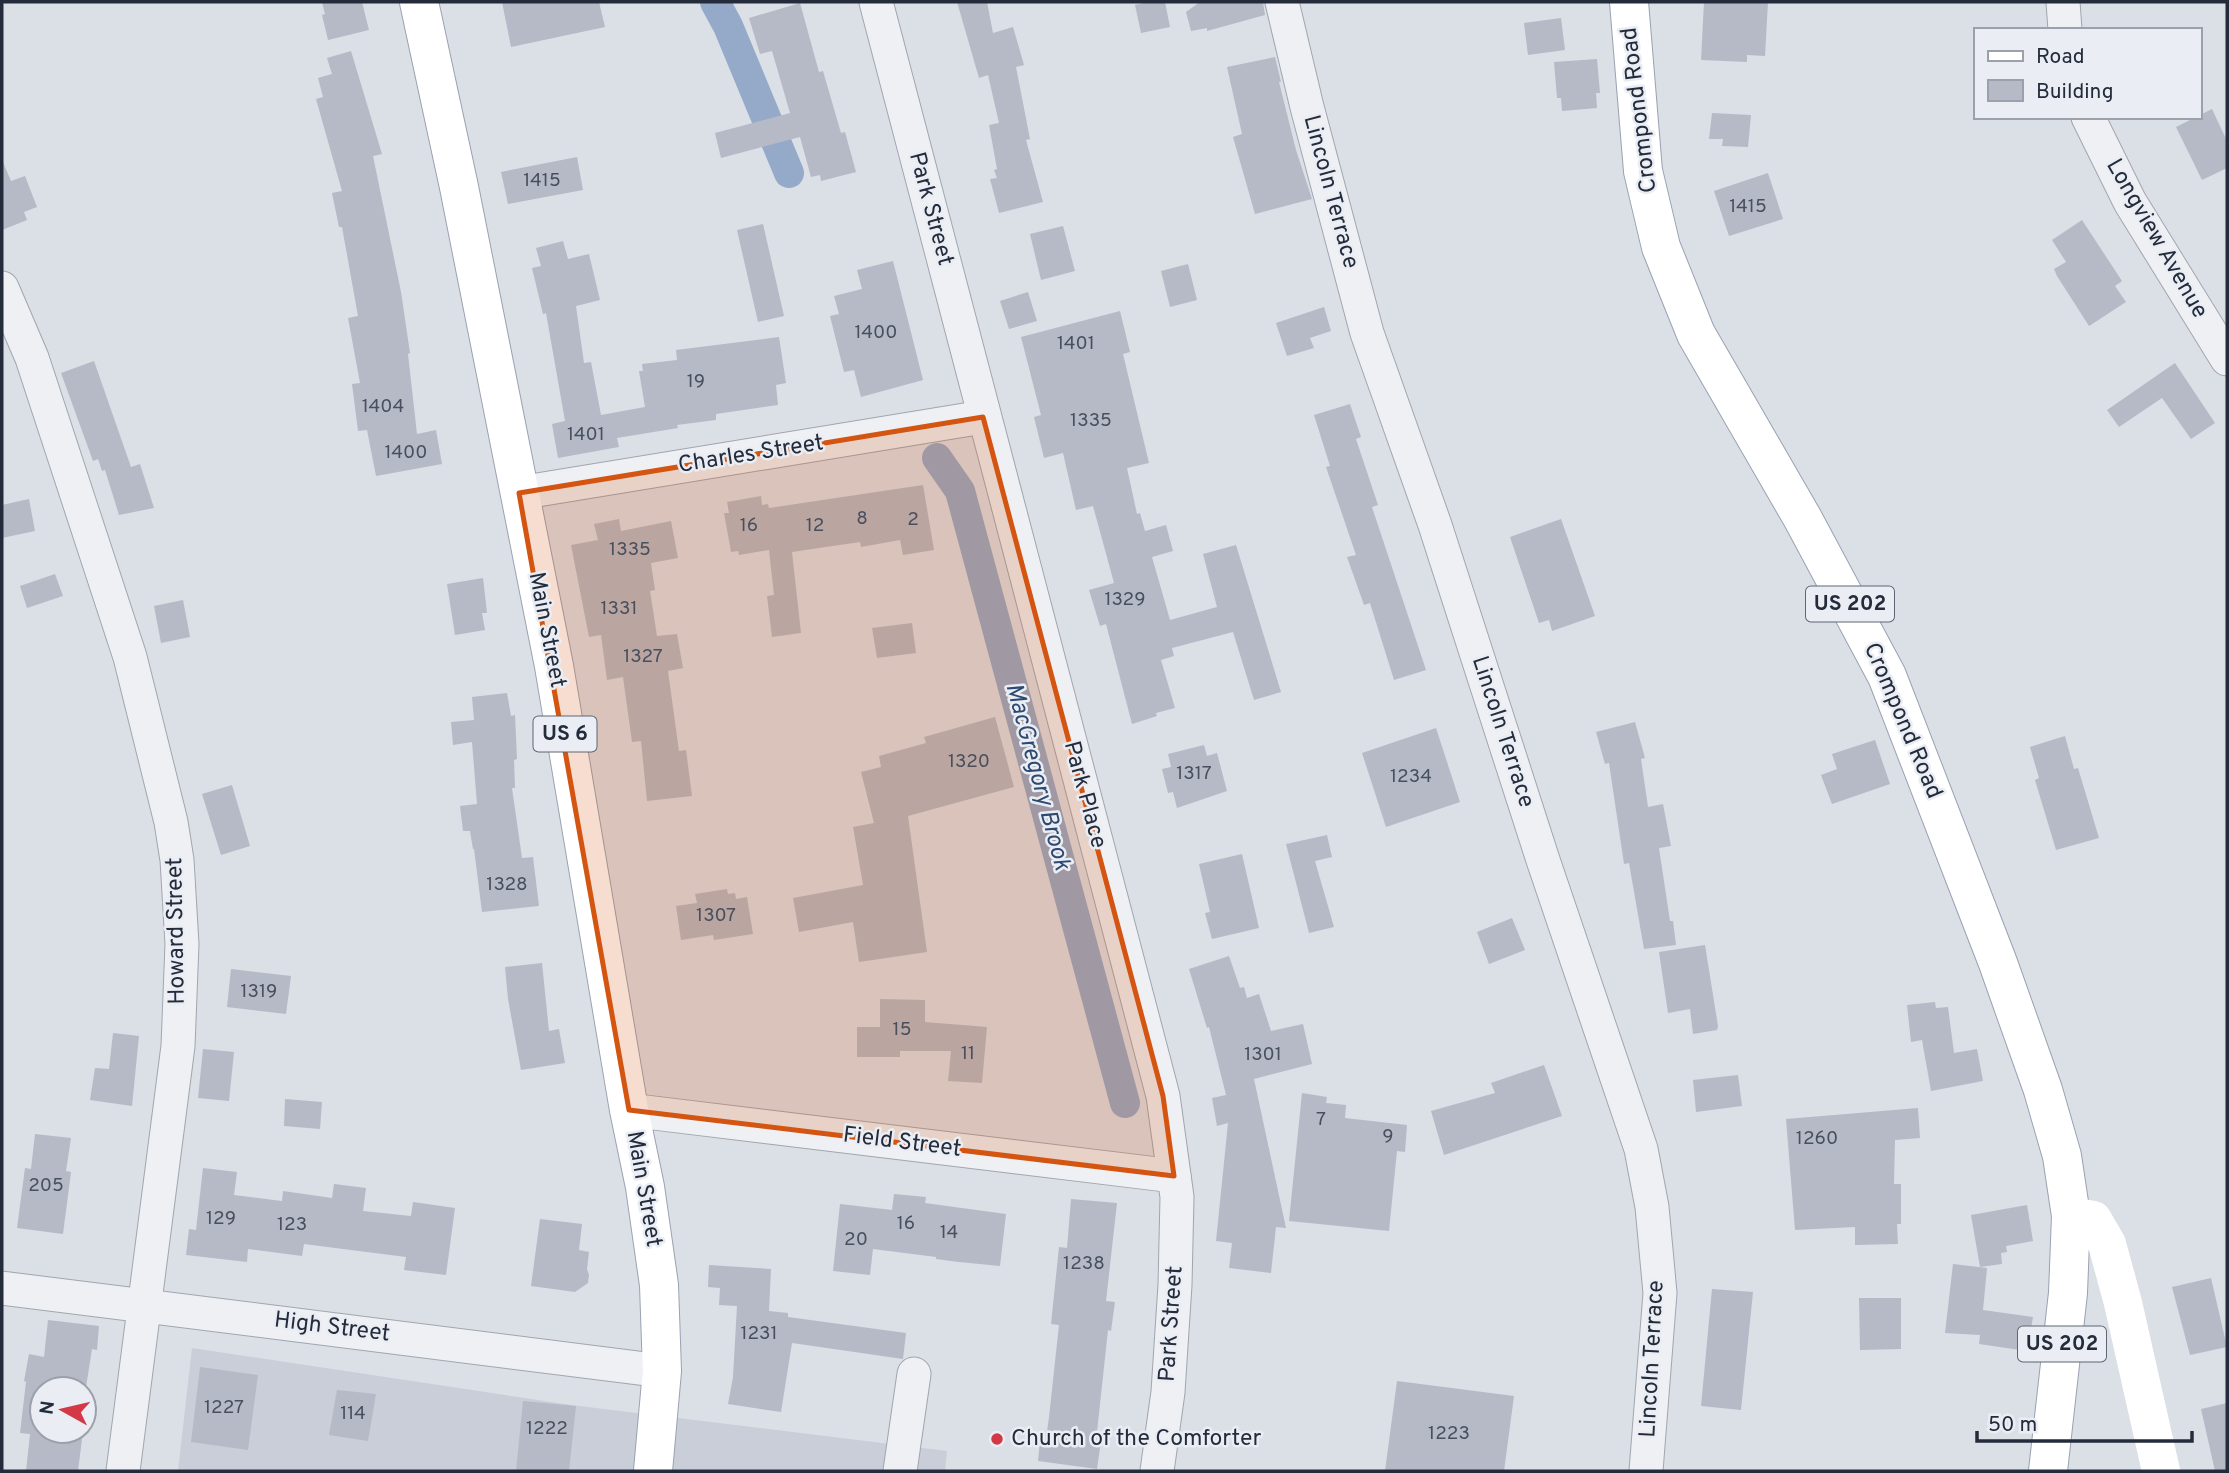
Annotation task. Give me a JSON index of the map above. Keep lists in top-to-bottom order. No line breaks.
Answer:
{"streets":{"main road":["Crompond Road","US 202","Main Street","US 6"],"street":["Lincoln Terrace","Park Street","Longview Avenue","Charles Street","Park Place","Howard Street","Field Street","High Street"]},"crossings":[["Park Street","Charles Street"],["Park Street","Park Place"],["Park Street","Field Street"],["Charles Street","Main Street"],["Charles Street","Park Place"],["Main Street","Field Street"],["Main Street","High Street"],["Park Place","Field Street"],["Howard Street","High Street"]],"water":["MacGregory Brook"],"places":["Church of the Comforter"],"house_numbers":["1415","1415","1400","1401","19","1404","1335","1401","1400","8","2","16","12","1335","1329","1331","1327","1320","1317","1234","1328","1307","1319","15","11","1301","7","9","1260","205","129","16","123","14","20","1238","1231","1227","114","1222","1223"],"legend":["Road","Building"],"scale_bar":"50 m","north":"left"}
